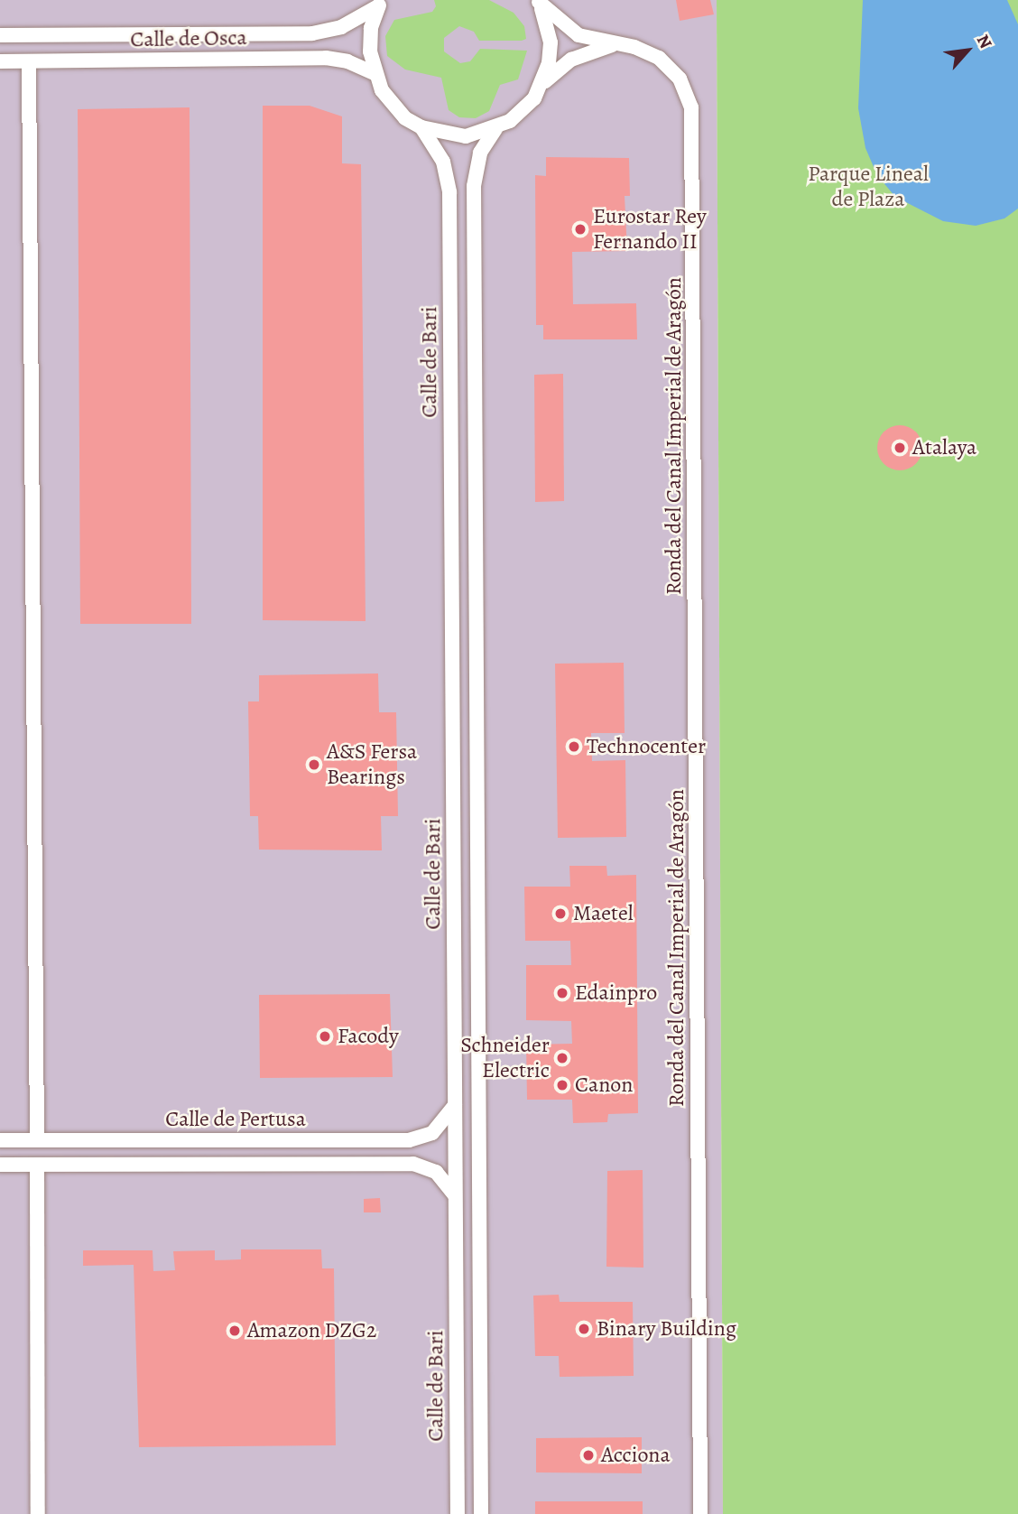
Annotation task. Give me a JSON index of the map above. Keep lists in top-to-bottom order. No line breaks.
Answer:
{"streets":{"street":["Calle de Osca","Calle de Bari","Ronda del Canal Imperial de Aragón","Calle de Pertusa"]},"crossings":[["Calle de Bari","Calle de Pertusa"]],"parks":["Parque Lineal de Plaza"],"places":["Eurostar Rey Fernando II","Atalaya","Technocenter","A&S Fersa Bearings","Maetel","Edainpro","Facody","Schneider Electric","Canon","Binary Building","Amazon DZG2","Acciona"],"north":"top right"}
